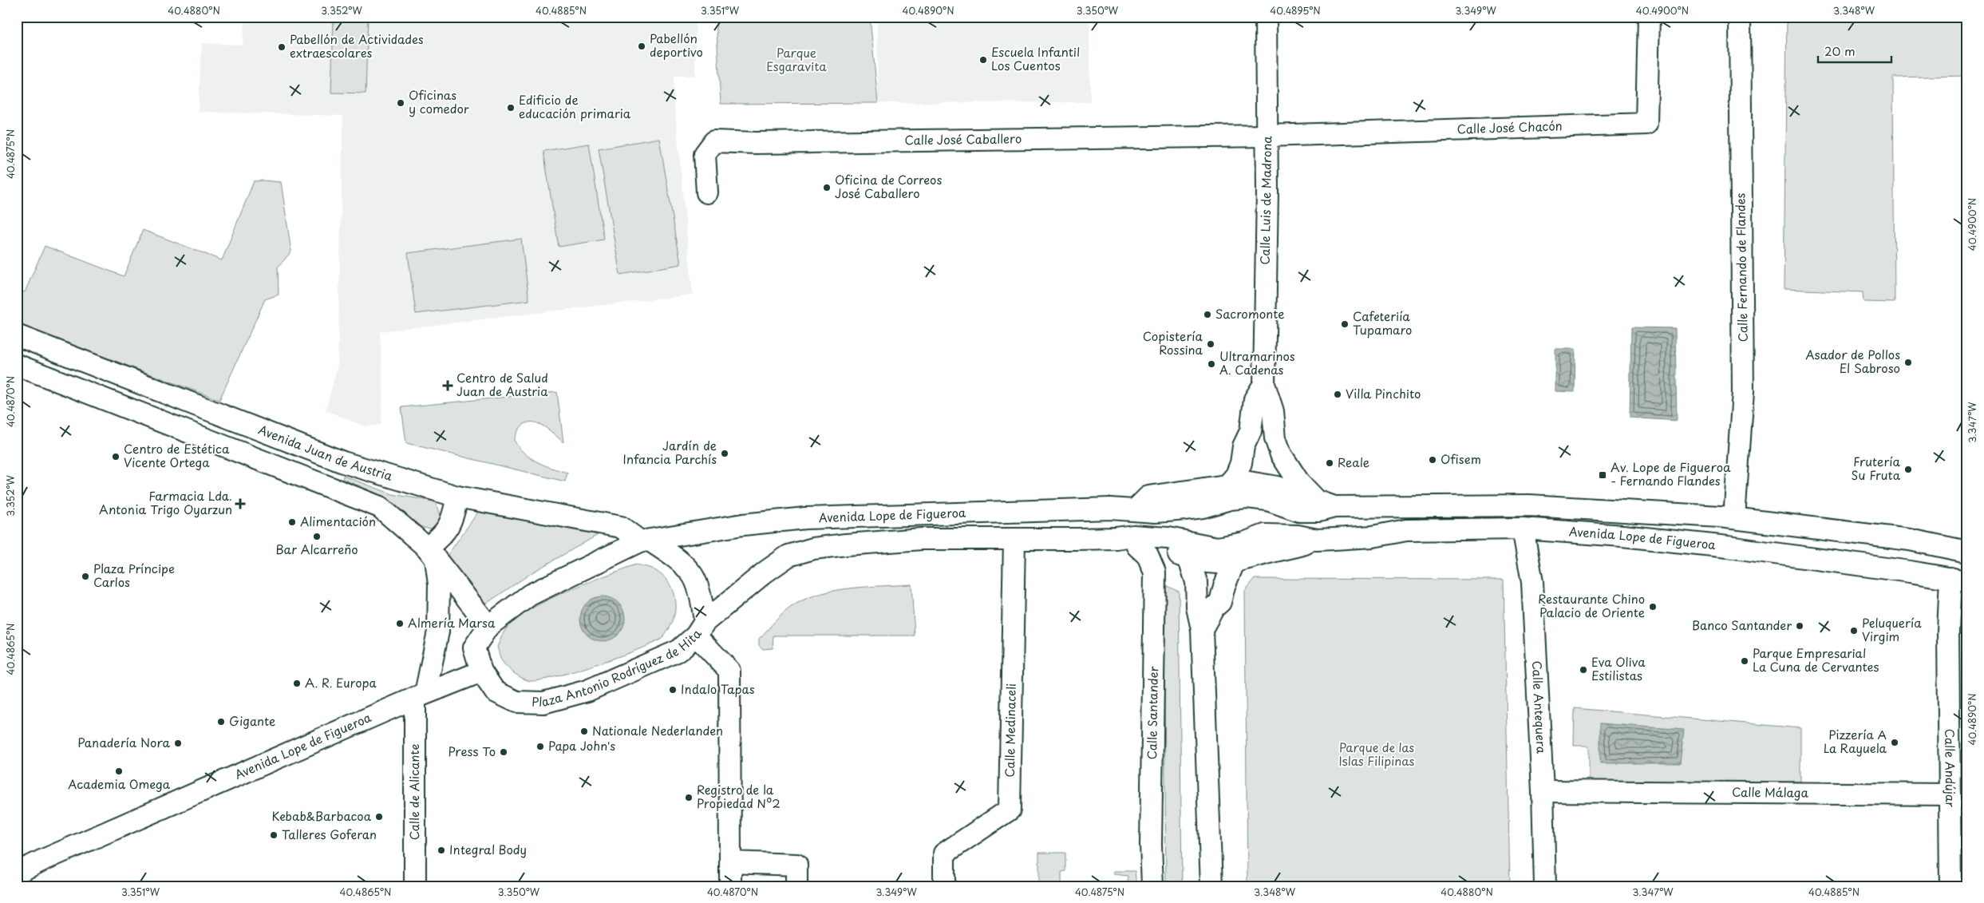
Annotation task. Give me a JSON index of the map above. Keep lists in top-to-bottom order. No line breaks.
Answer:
{"streets":{"street":["Calle José Chacón","Calle José Caballero","Calle Luis de Madrona","Calle Fernando de Flandes","Avenida Juan de Austria","Avenida Lope de Figueroa","Plaza Antonio Rodríguez de Hita","Calle Antequera","Calle Santander","Calle Medinaceli","Calle Andújar","Calle de Alicante","Calle Málaga"]},"crossings":[["Calle José Chacón","Calle José Caballero"],["Calle José Chacón","Calle Luis de Madrona"],["Calle José Caballero","Calle Luis de Madrona"],["Calle Luis de Madrona","Avenida Lope de Figueroa"],["Calle Fernando de Flandes","Avenida Lope de Figueroa"],["Avenida Juan de Austria","Avenida Lope de Figueroa"],["Avenida Juan de Austria","Plaza Antonio Rodríguez de Hita"],["Avenida Lope de Figueroa","Plaza Antonio Rodríguez de Hita"],["Avenida Lope de Figueroa","Calle Antequera"],["Avenida Lope de Figueroa","Calle Santander"],["Avenida Lope de Figueroa","Calle Medinaceli"],["Avenida Lope de Figueroa","Calle Andújar"],["Avenida Lope de Figueroa","Calle de Alicante"],["Calle Antequera","Calle Málaga"],["Calle Andújar","Calle Málaga"]],"parks":["Parque Esgaravita","Parque de las Islas Filipinas"],"places":{"other":["Pabellón deportivo","Pabellón de Actividades extraescolares","Escuela Infantil Los Cuentos","Oficinas y comedor","Edificio de educación primaria","Oficina de Correos José Caballero","Sacromonte","Cafeteriía Tupamaro","Copistería Rossina","Asador de Pollos El Sabroso","Ultramarinos A. Cadenas","Villa Pinchito","Jardín de Infancia Parchís","Centro de Estética Vicente Ortega","Ofisem","Reale","Frutería Su Fruta","Alimentación","Bar Alcarreño","Plaza Príncipe Carlos","Restaurante Chino Palacio de Oriente","Almería Marsa","Banco Santander","Peluquería Virgim","Parque Empresarial La Cuna de Cervantes","Eva Oliva Estilistas","A. R. Europa","Indalo Tapas","Gigante","Nationale Nederlanden","Pizzería A La Rayuela","Panadería Nora","Papa John's","Press To","Academia Omega","Registro de la Propiedad Nº2","Kebab&Barbacoa","Talleres Goferan","Integral Body"],"health":["Centro de Salud Juan de Austria","Farmacia Lda. Antonia Trigo Oyarzun"],"transit":["Av. Lope de Figueroa - Fernando Flandes"]},"scale_bar":"20 m","coordinates":["40.4880°N","3.352°W","40.4885°N","3.351°W","40.4890°N","3.350°W","40.4895°N","3.349°W","40.4900°N","3.348°W","40.4875°N","40.4870°N","3.347°W","40.4865°N"]}
